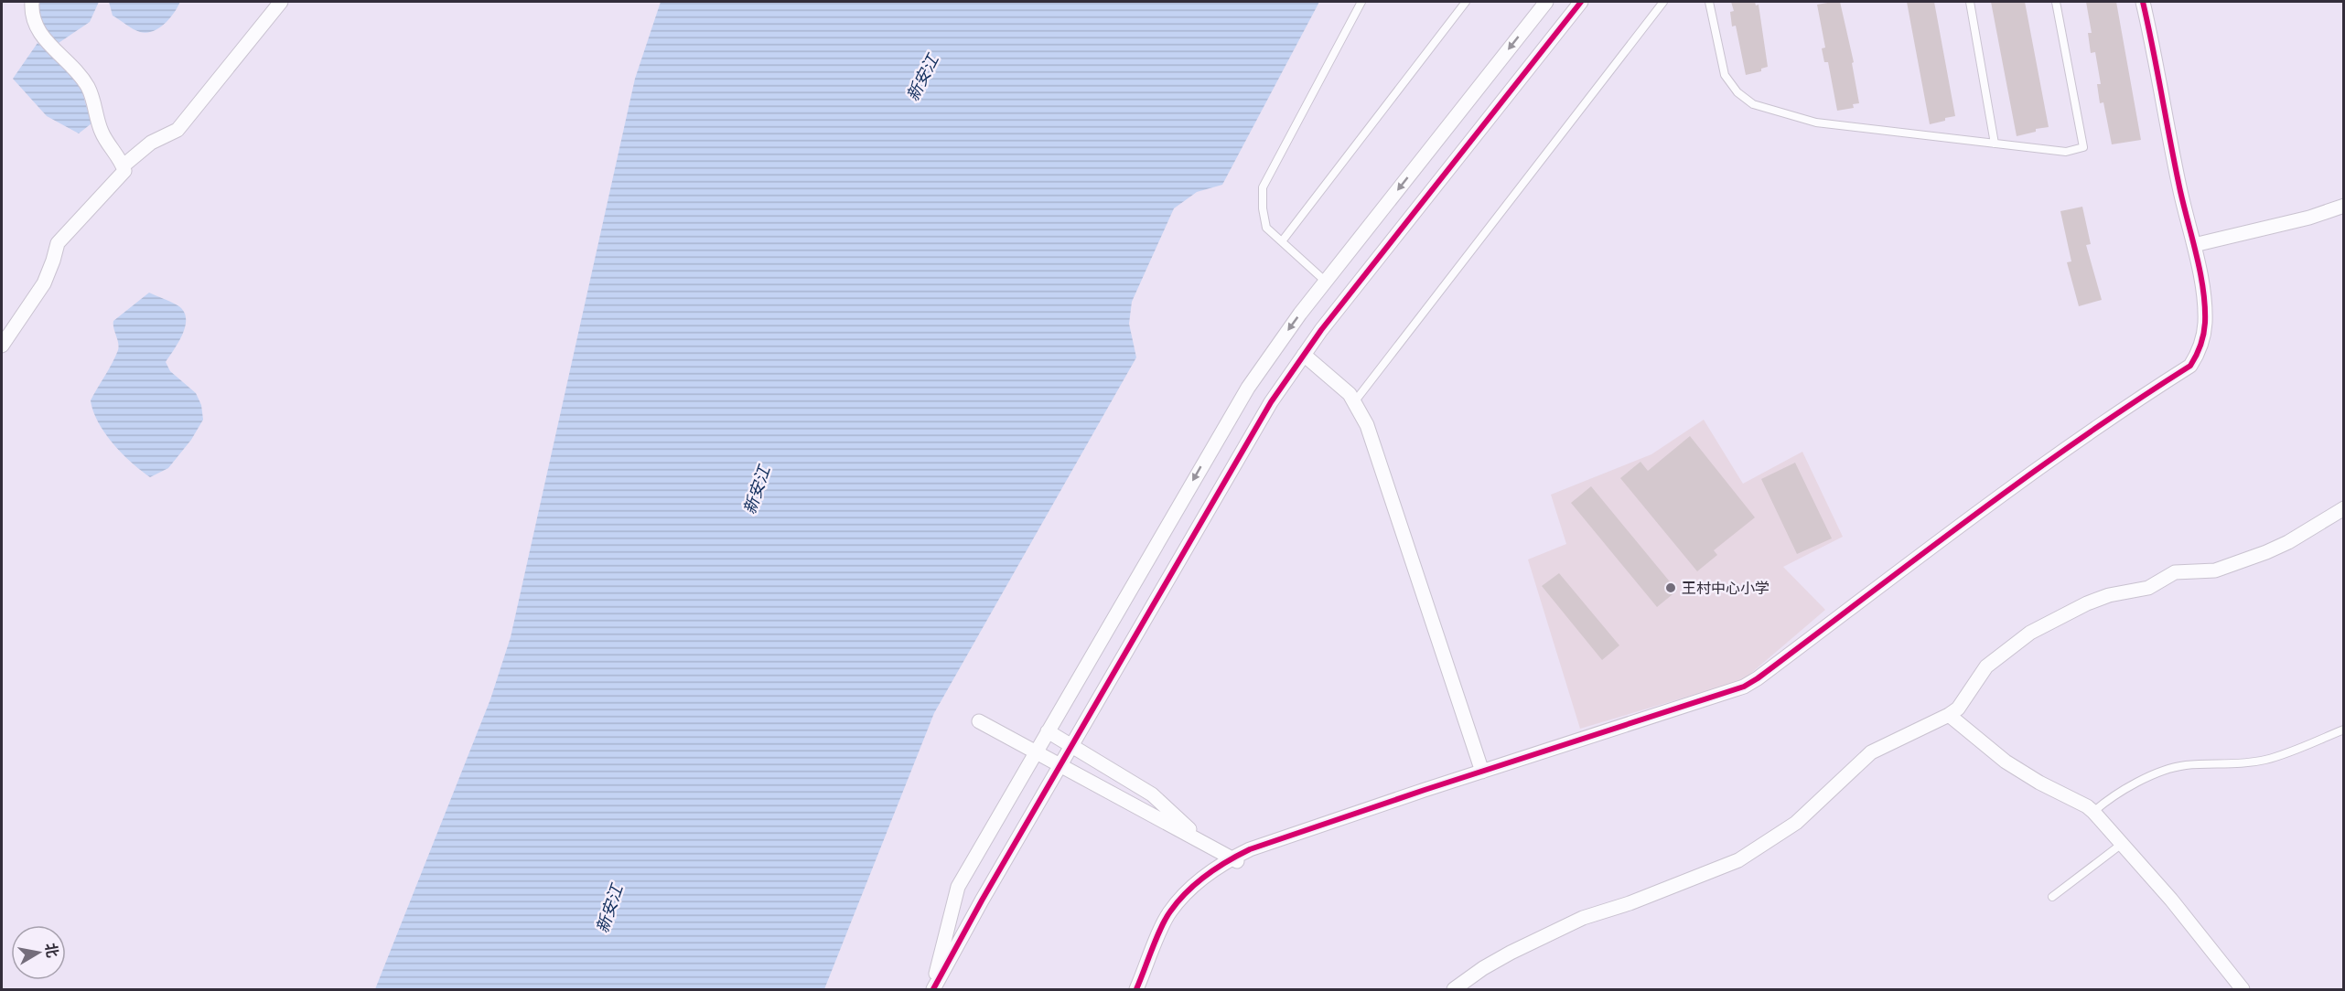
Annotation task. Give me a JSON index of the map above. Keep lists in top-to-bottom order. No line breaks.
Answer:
{"water":["新安江"],"places":["王村中心小学"],"north":"right"}
